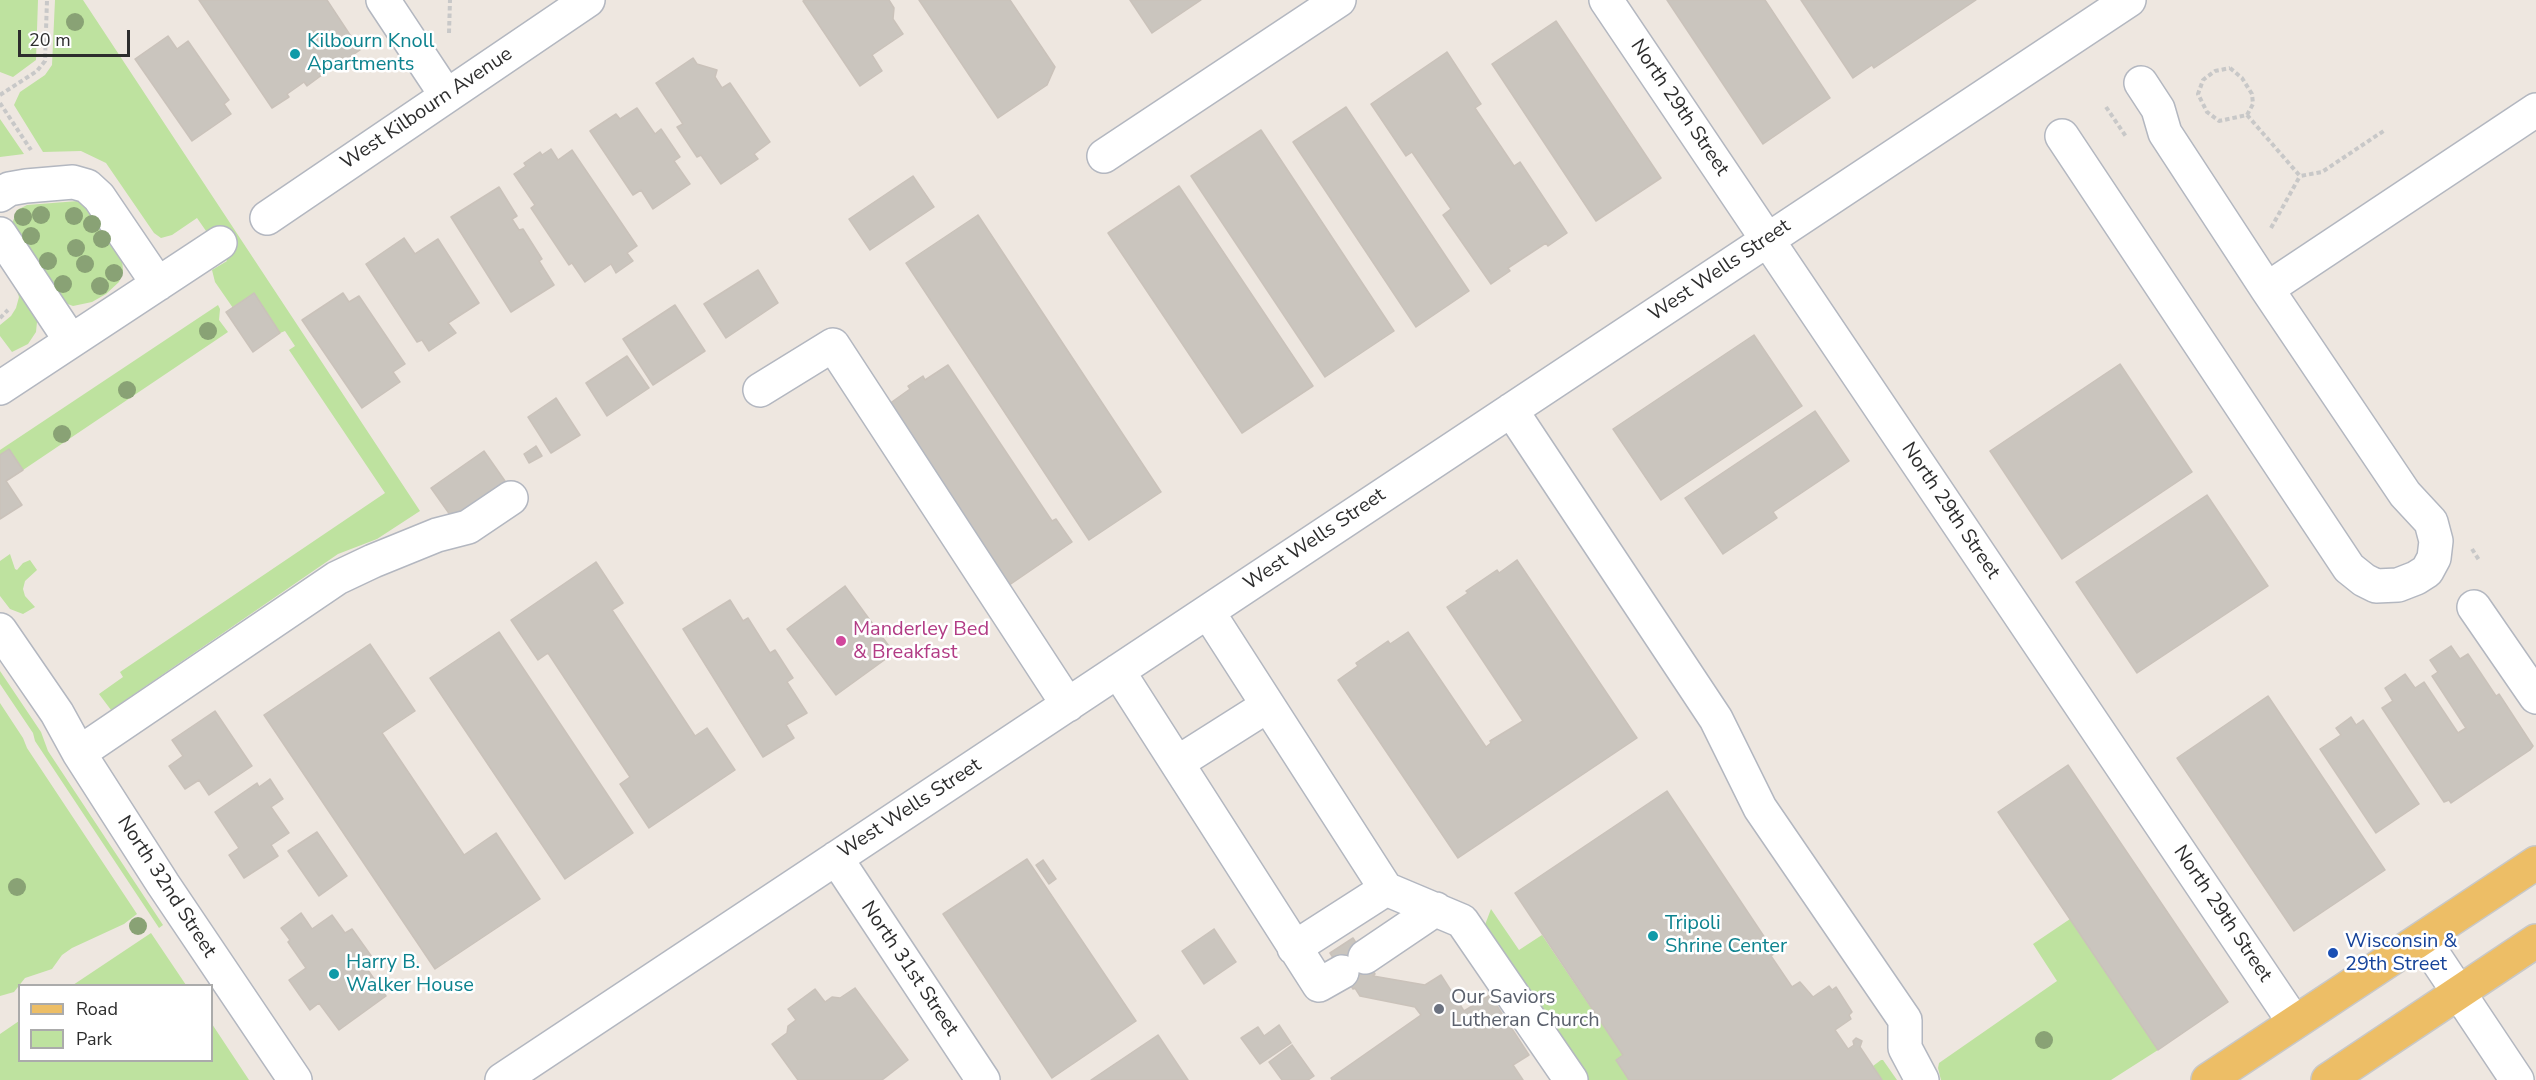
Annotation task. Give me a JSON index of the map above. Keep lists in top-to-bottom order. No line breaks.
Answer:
{"streets":{"street":["North 29th Street","West Kilbourn Avenue","West Wells Street","North 32nd Street","North 31st Street"]},"crossings":[["North 29th Street","West Wells Street"],["West Wells Street","North 31st Street"]],"places":["Kilbourn Knoll Apartments","Manderley Bed & Breakfast","Tripoli Shrine Center","Wisconsin & 29th Street","Harry B. Walker House","Our Saviors Lutheran Church"],"legend":["Road","Park"],"scale_bar":"20 m"}
